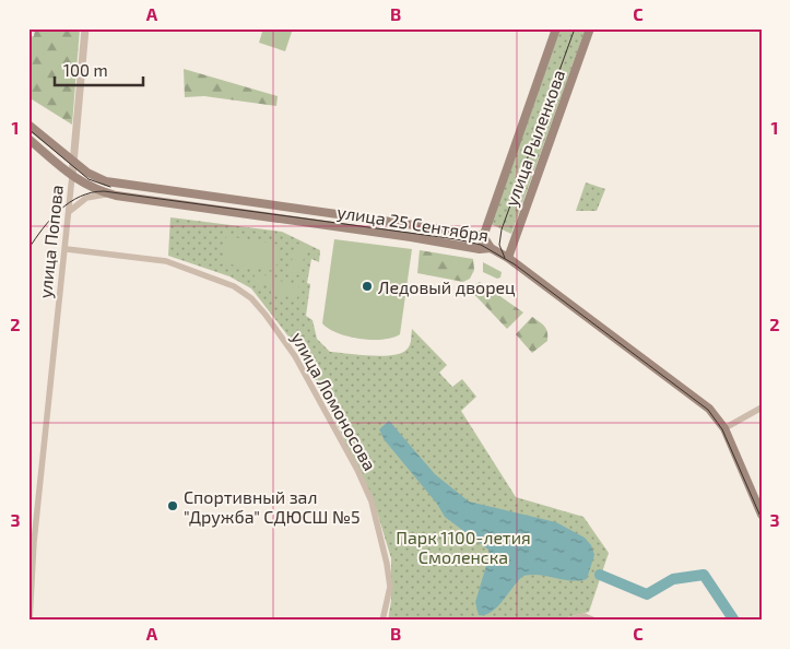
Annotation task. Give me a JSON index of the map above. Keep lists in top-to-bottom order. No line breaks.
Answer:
{"streets":{"main road":["улица Рыленкова","улица 25 Сентября"],"street":["улица Попова","улица Ломоносова"]},"crossings":[["улица Рыленкова","улица 25 Сентября"],["улица 25 Сентября","улица Попова"],["улица Попова","улица Ломоносова"]],"parks":["Парк 1100-летия Смоленска"],"places":["Ледовый дворец","Спортивный зал \"Дружба\" СДЮСШ №5"],"scale_bar":"100 m","grid":{"columns":["A","B","C"],"rows":["1","2","3"]}}
